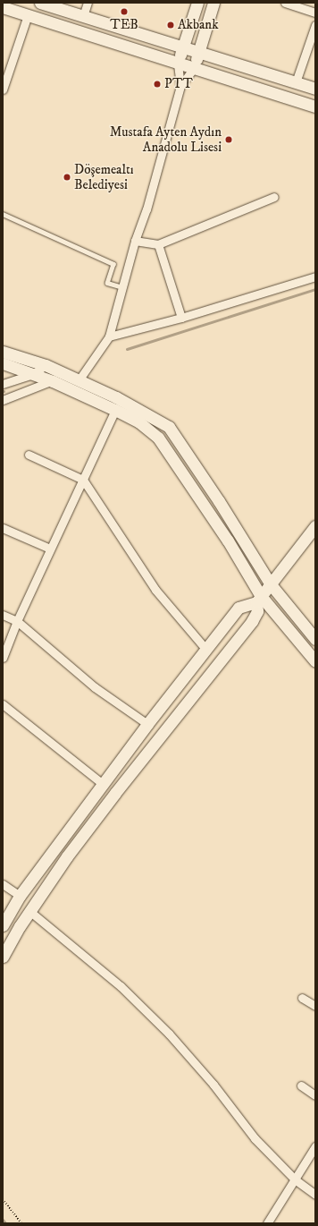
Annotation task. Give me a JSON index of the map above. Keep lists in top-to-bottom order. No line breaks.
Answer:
{"places":["TEB","Akbank","PTT","Mustafa Ayten Aydın Anadolu Lisesi","Döşemealtı Belediyesi"]}
